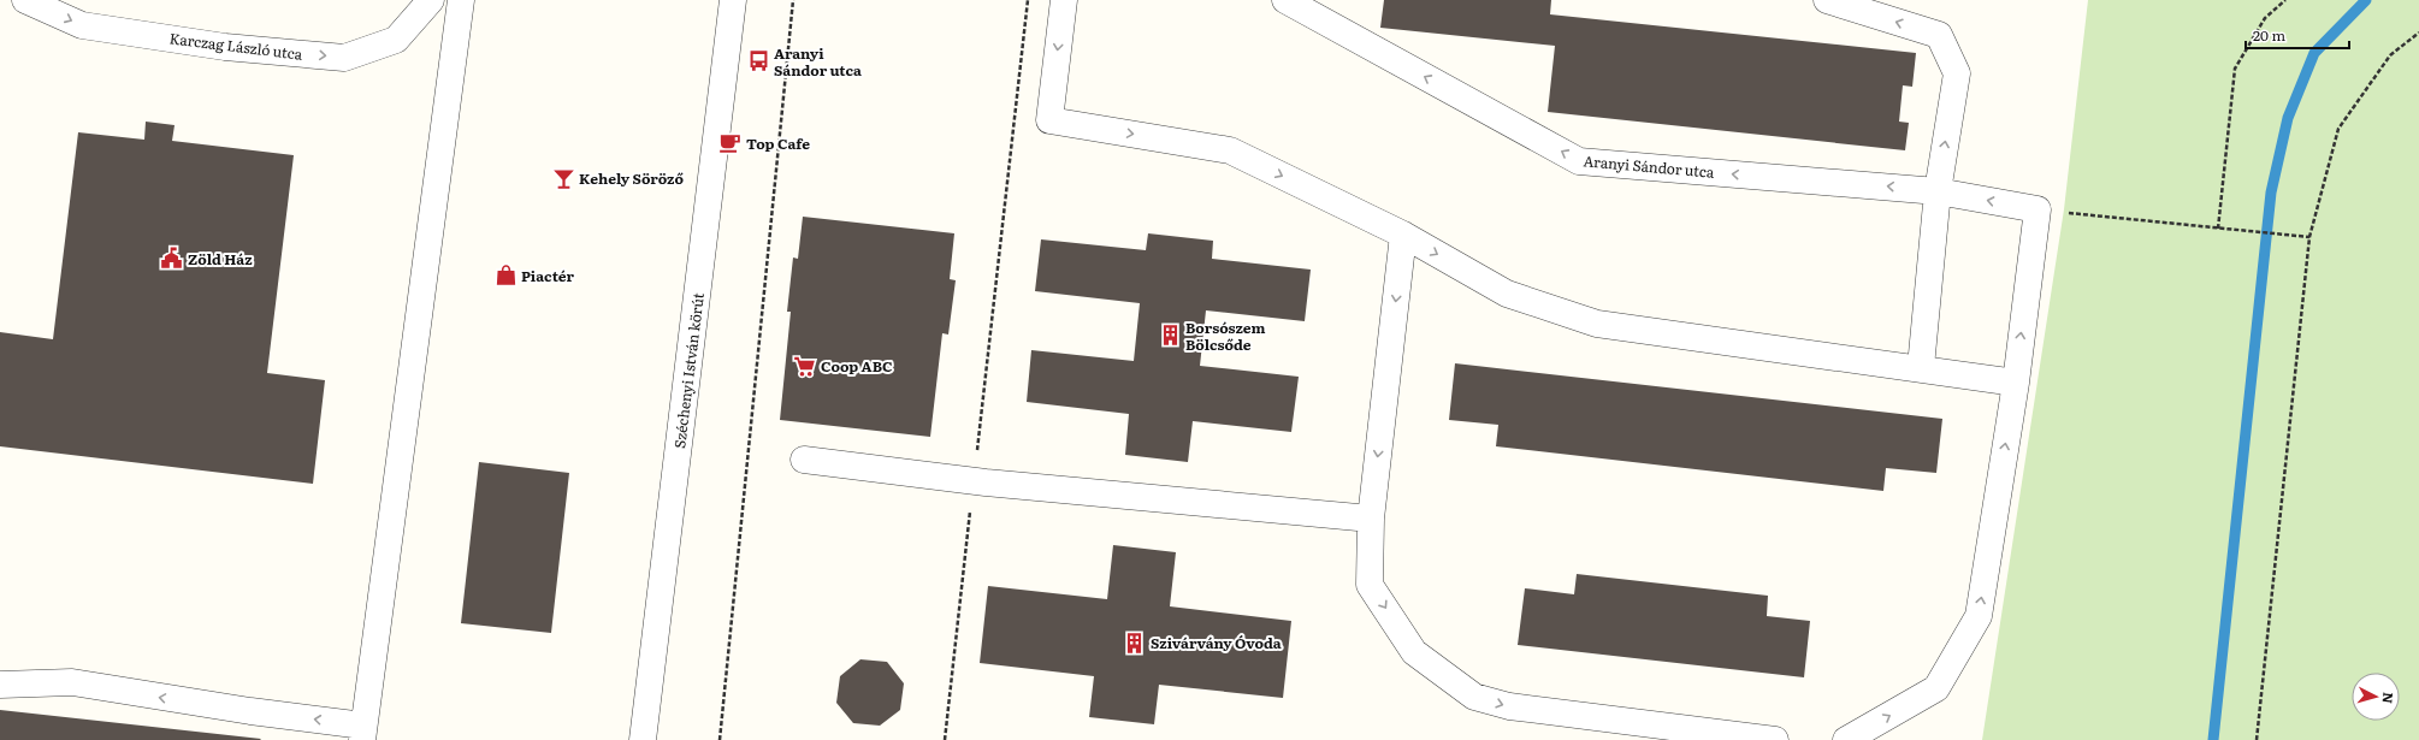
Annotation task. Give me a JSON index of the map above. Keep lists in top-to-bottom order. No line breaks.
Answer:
{"streets":{"street":["Karczag László utca","Aranyi Sándor utca","Széchenyi István körút"]},"one_way":["Karczag László utca"],"places":{"bus stop":["Aranyi Sándor utca"],"cafe":["Top Cafe"],"bar":["Kehely Söröző"],"public building":["Zöld Ház"],"shop":["Piactér"],"building":["Borsószem Bölcsőde","Szivárvány Óvoda"],"supermarket":["Coop ABC"]},"scale_bar":"20 m","north":"right"}
